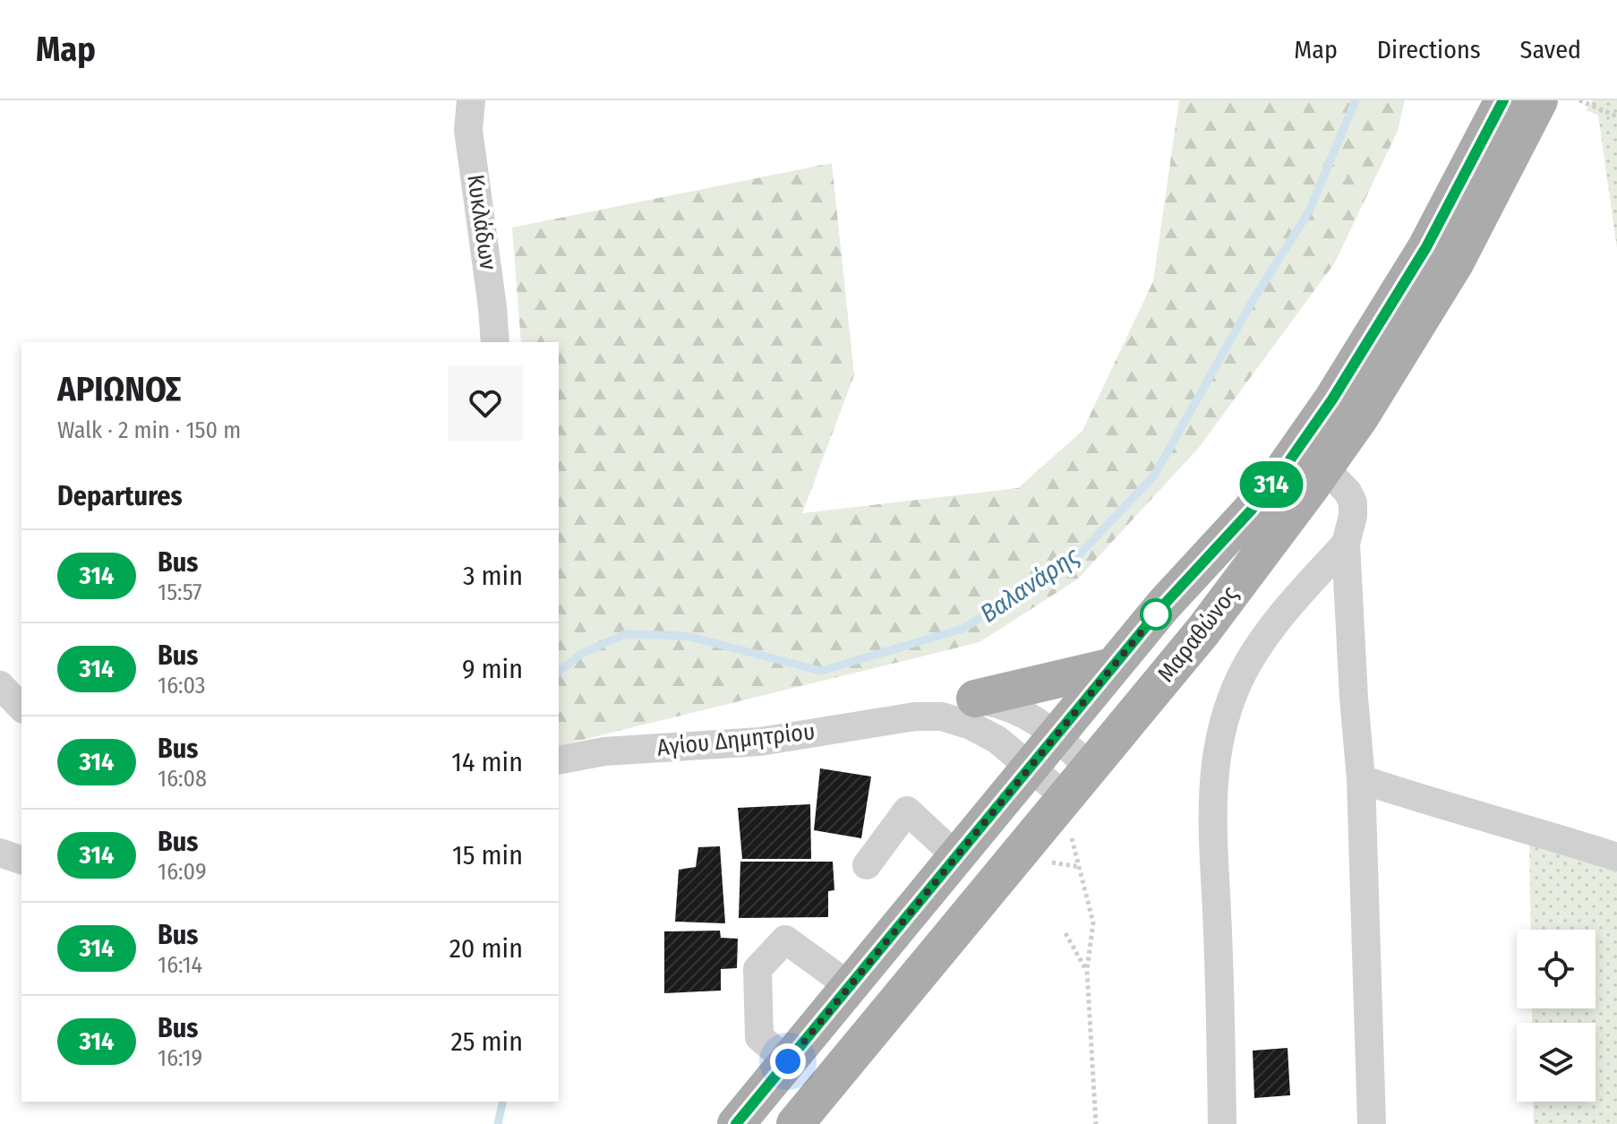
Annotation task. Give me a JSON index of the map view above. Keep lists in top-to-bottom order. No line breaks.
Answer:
{"streets":{"main road":["Μαραθώνος"],"street":["Κυκλάδων","Αγίου Δημητρίου"]},"crossings":[["Μαραθώνος","Αγίου Δημητρίου"]],"water":["Βαλανάρης"],"lines":["bus line 314"],"page":{"header":"Map","nav":["Map","Directions","Saved"],"on_map":"314","heading":[["ΑΡΙΩΝΟΣ","Walk · 2 min · 150 m"],"Departures"],"list":[{"mark":"314","name":"Bus","note":"15:57","value":"3 min"},{"mark":"314","name":"Bus","note":"16:03","value":"9 min"},{"mark":"314","name":"Bus","note":"16:08","value":"14 min"},{"mark":"314","name":"Bus","note":"16:09","value":"15 min"},{"mark":"314","name":"Bus","note":"16:14","value":"20 min"},{"mark":"314","name":"Bus","note":"16:19","value":"25 min"}]}}
